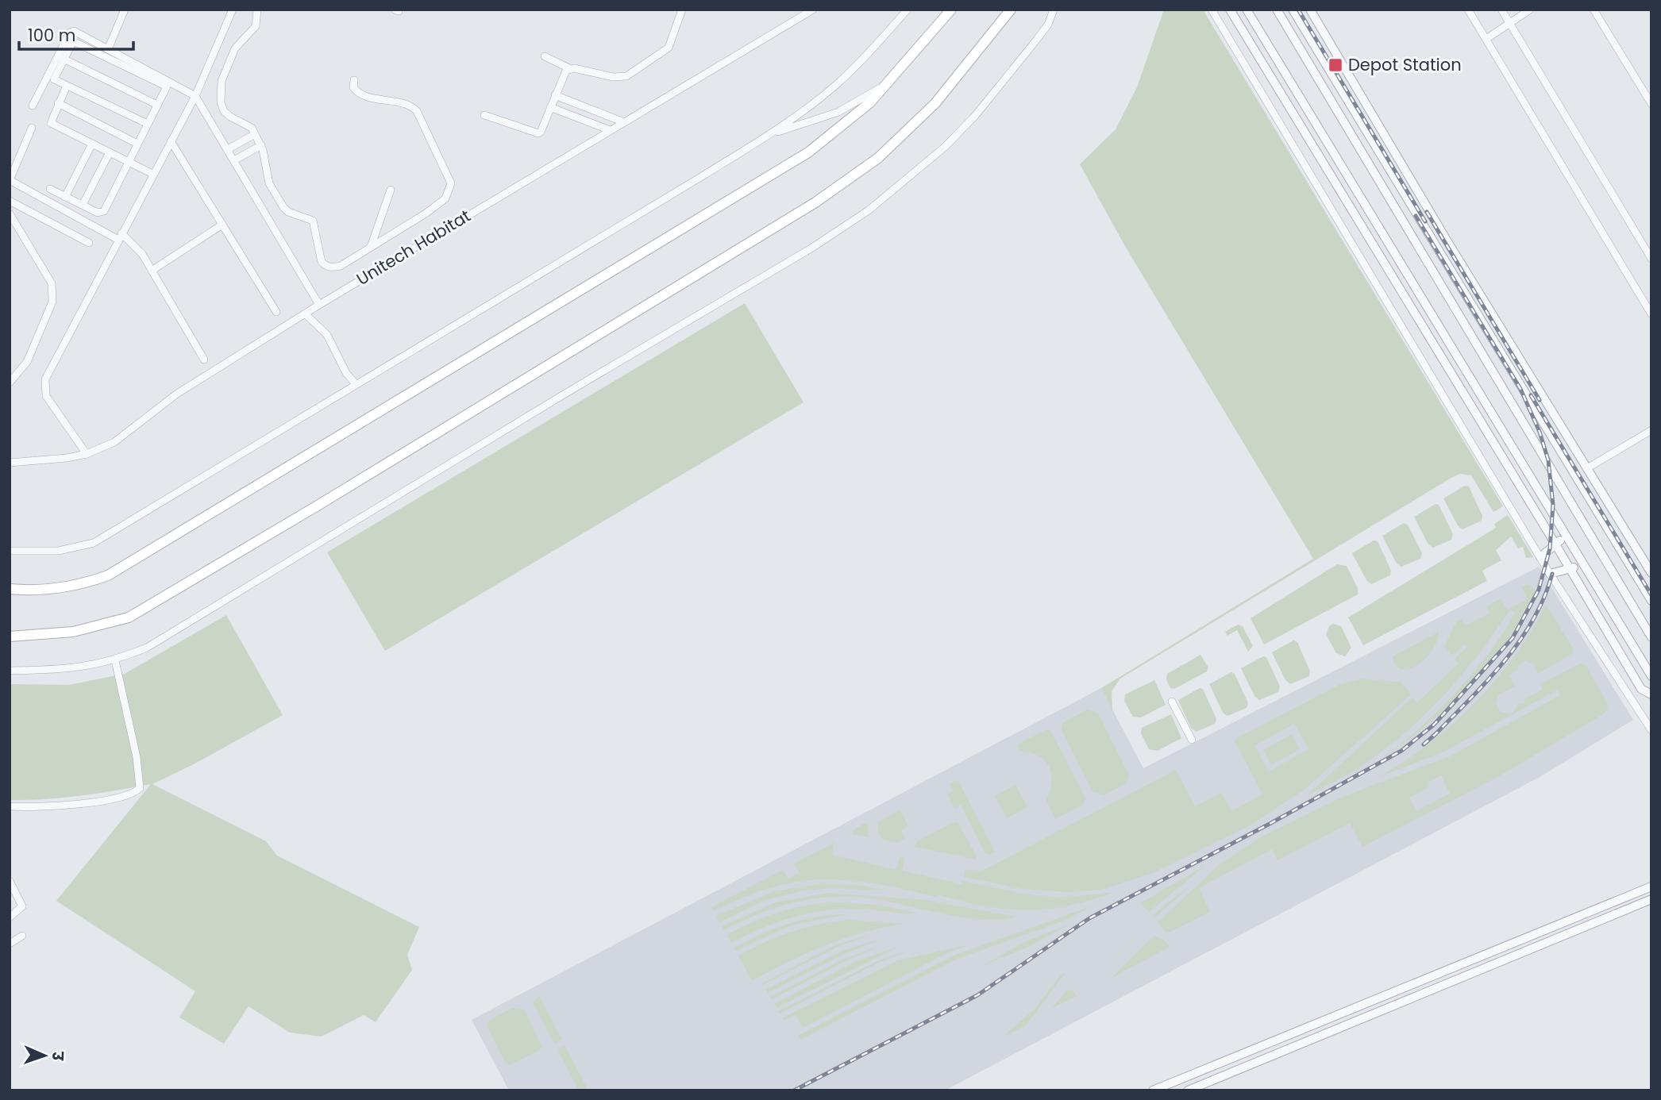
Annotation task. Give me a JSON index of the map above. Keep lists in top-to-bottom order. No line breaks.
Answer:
{"streets":{"street":["Unitech Habitat"]},"places":{"transit":["Depot Station"]},"scale_bar":"100 m","north":"right"}
